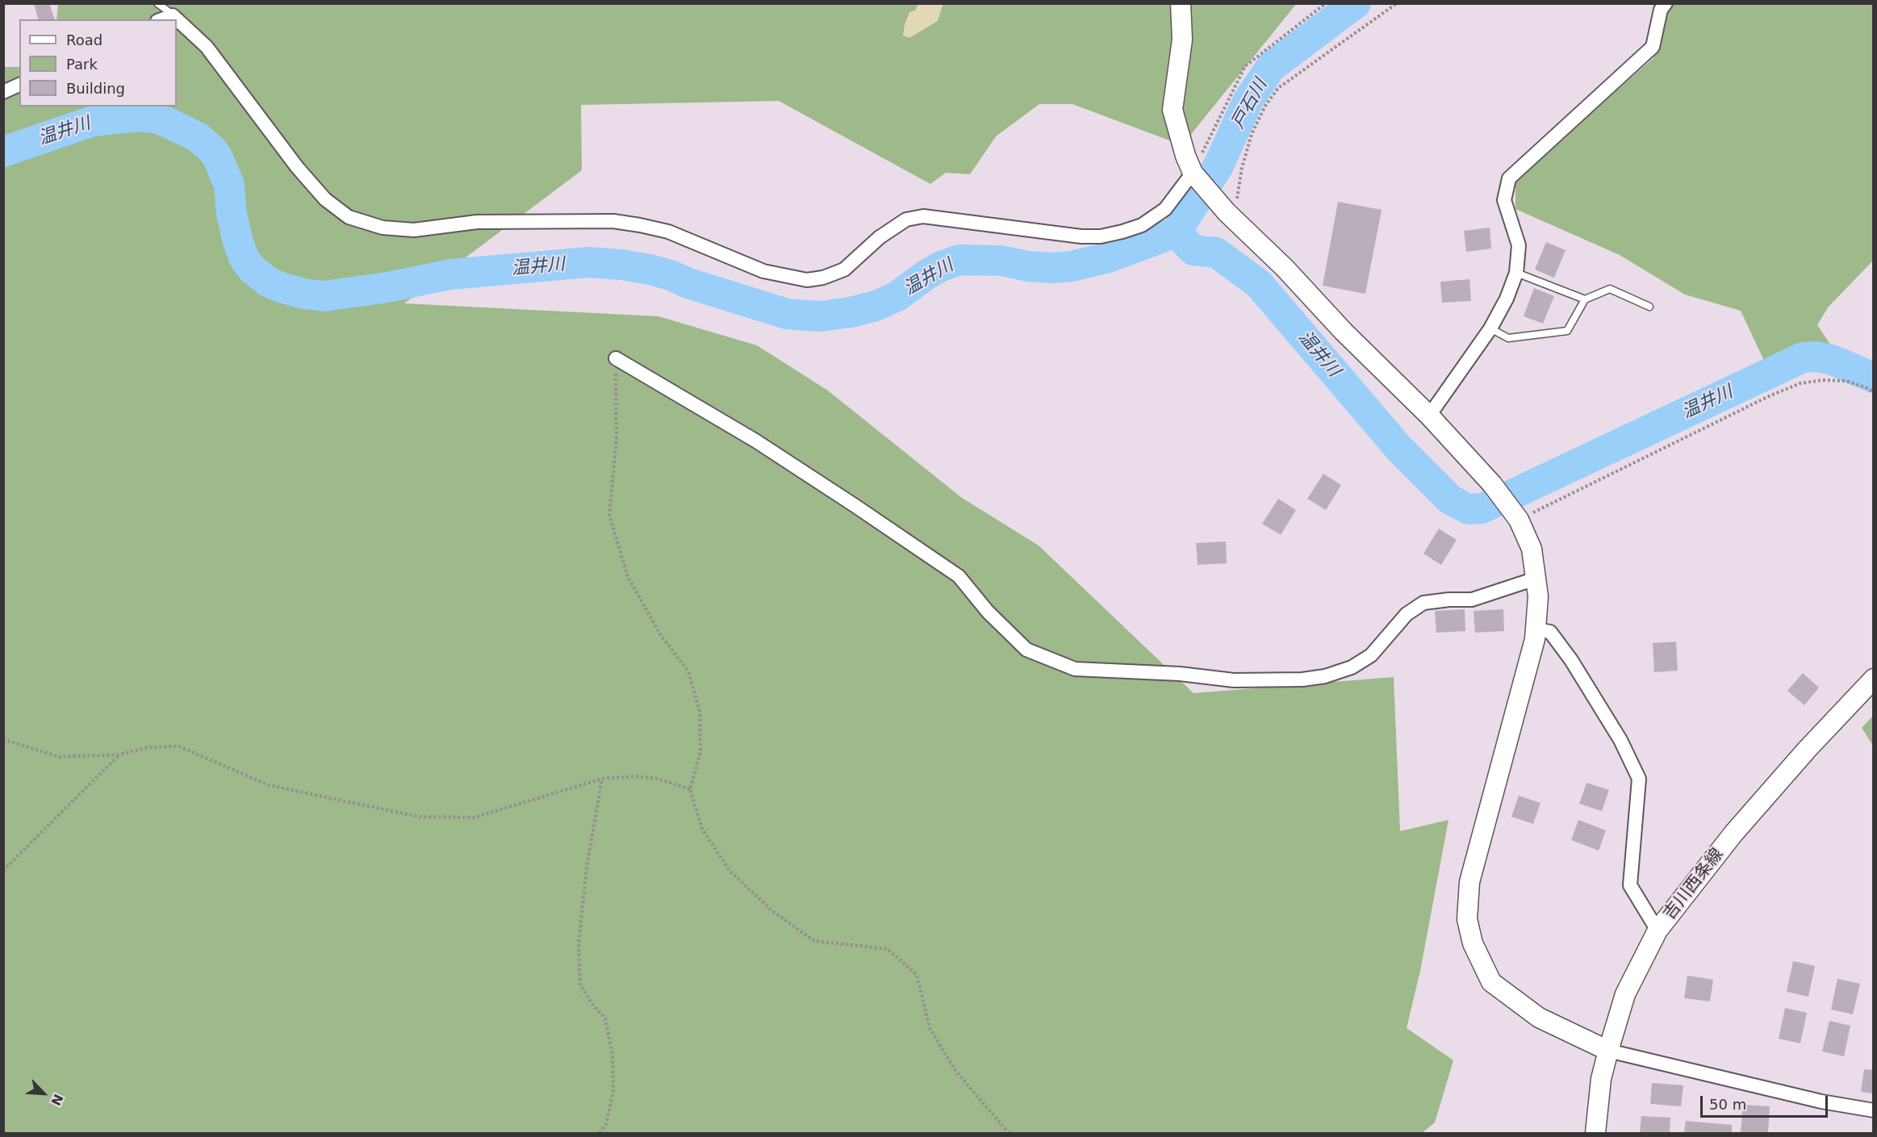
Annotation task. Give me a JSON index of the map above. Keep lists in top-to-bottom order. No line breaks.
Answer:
{"streets":{"street":["吉川西条線"]},"water":["戸石川","温井川"],"legend":["Road","Park","Building"],"scale_bar":"50 m","north":"bottom right"}
